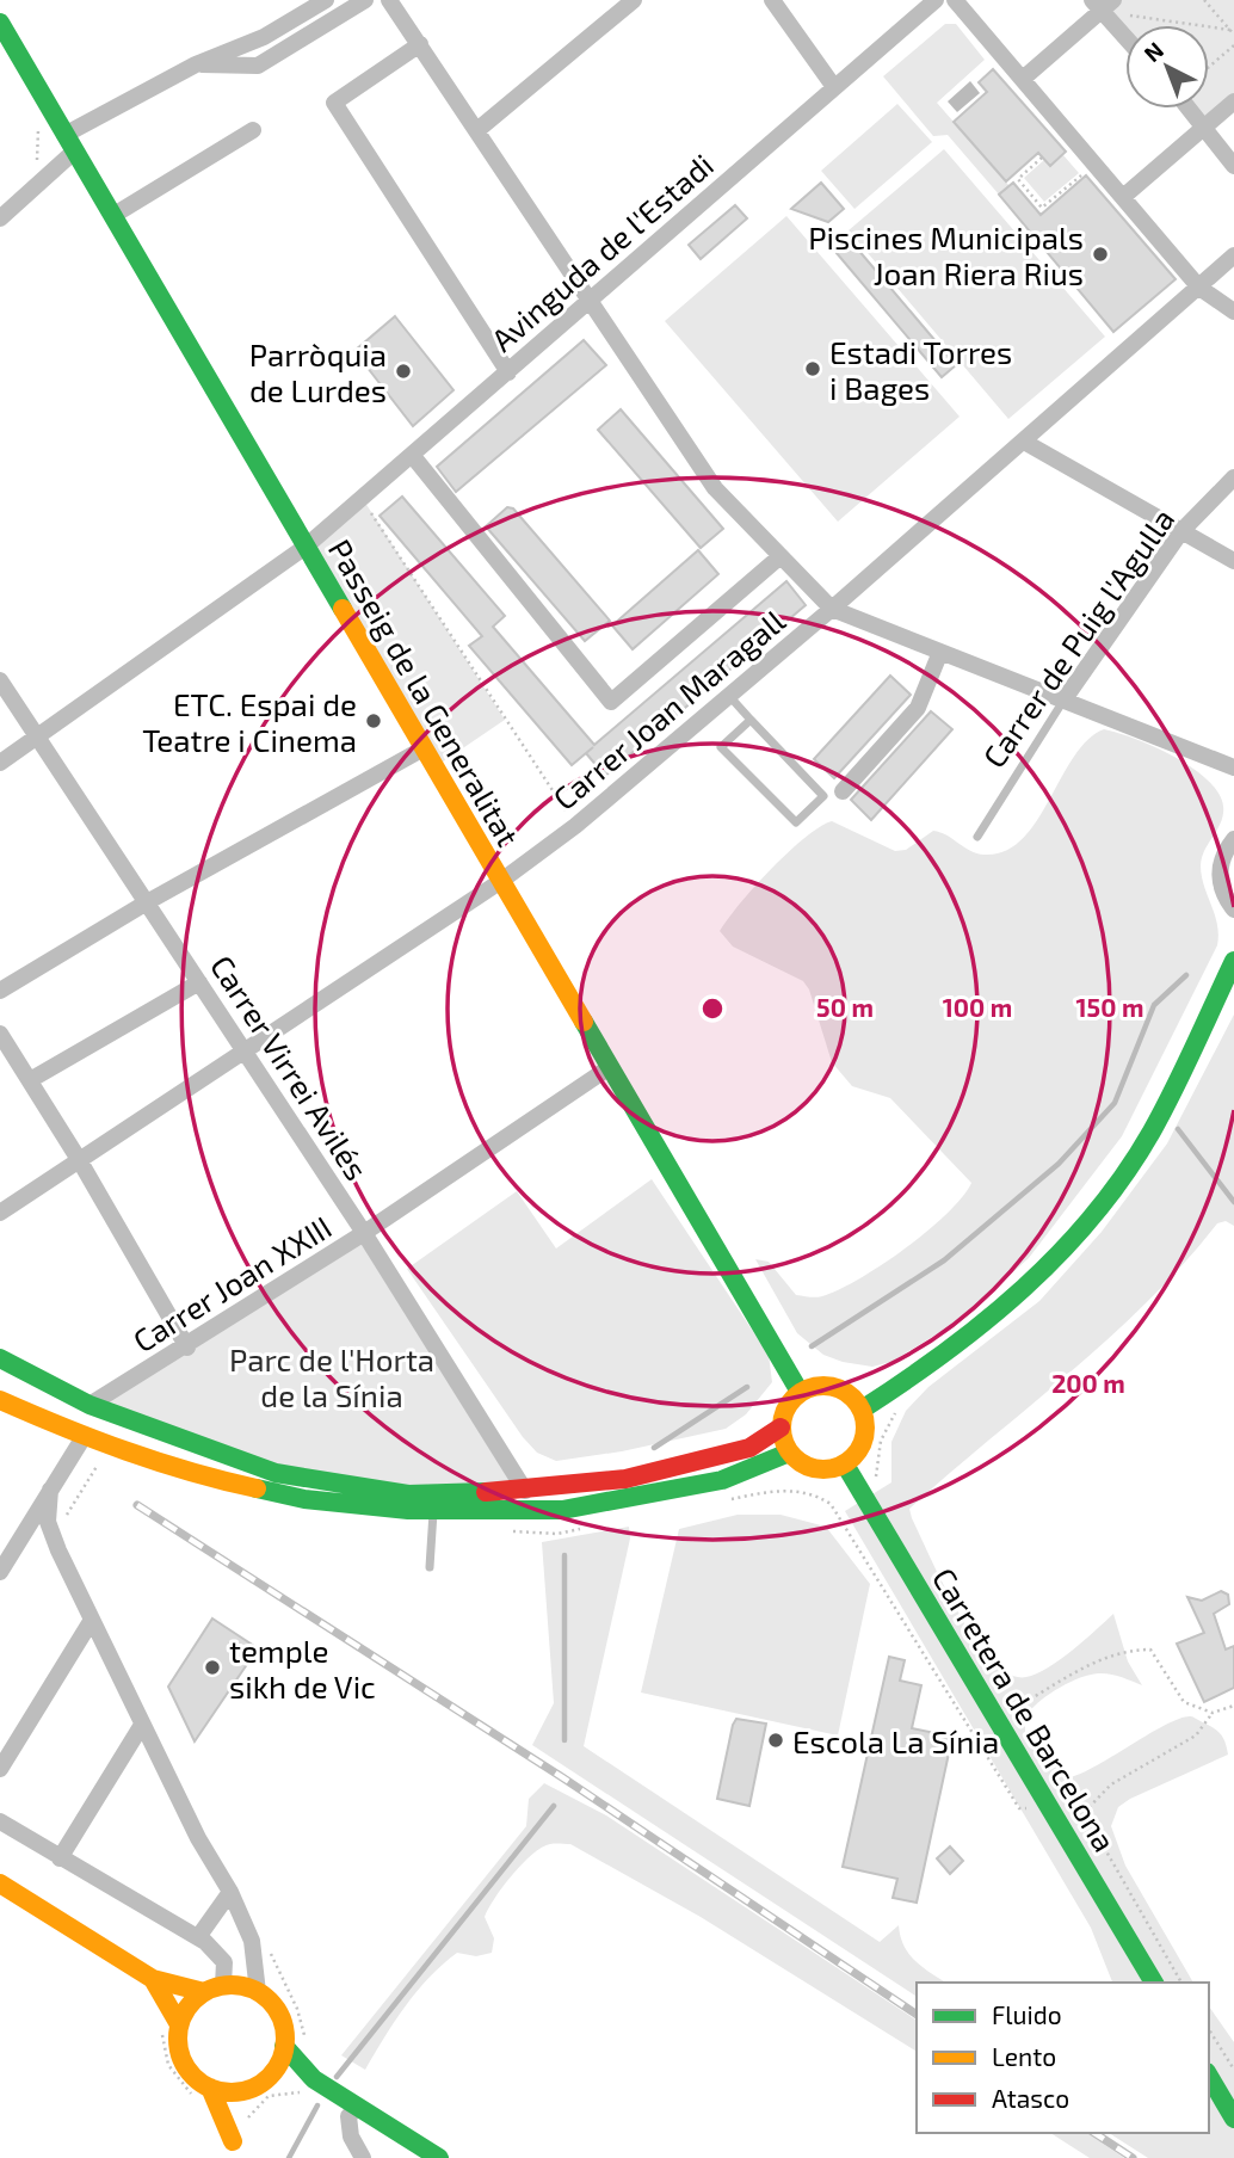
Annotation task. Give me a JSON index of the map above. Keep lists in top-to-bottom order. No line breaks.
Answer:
{"streets":{"street":["Avinguda de l'Estadi","Carrer de Puig l'Agulla","Passeig de la Generalitat","Carrer Joan Maragall","Carrer Virrei Avilés","Carrer Joan XXIII","Carretera de Barcelona"]},"crossings":[["Avinguda de l'Estadi","Passeig de la Generalitat"],["Avinguda de l'Estadi","Carrer Virrei Avilés"],["Passeig de la Generalitat","Carrer Joan Maragall"],["Passeig de la Generalitat","Carrer Joan XXIII"],["Passeig de la Generalitat","Carretera de Barcelona"],["Carrer Joan Maragall","Carrer Virrei Avilés"],["Carrer Virrei Avilés","Carrer Joan XXIII"]],"parks":["Parc de l'Horta de la Sínia"],"places":["Piscines Municipals Joan Riera Rius","Estadi Torres i Bages","Parròquia de Lurdes","ETC. Espai de Teatre i Cinema","temple sikh de Vic","Escola La Sínia"],"legend":["Fluido","Lento","Atasco"],"north":"top left","rings":["50 m","100 m","150 m","200 m"]}
